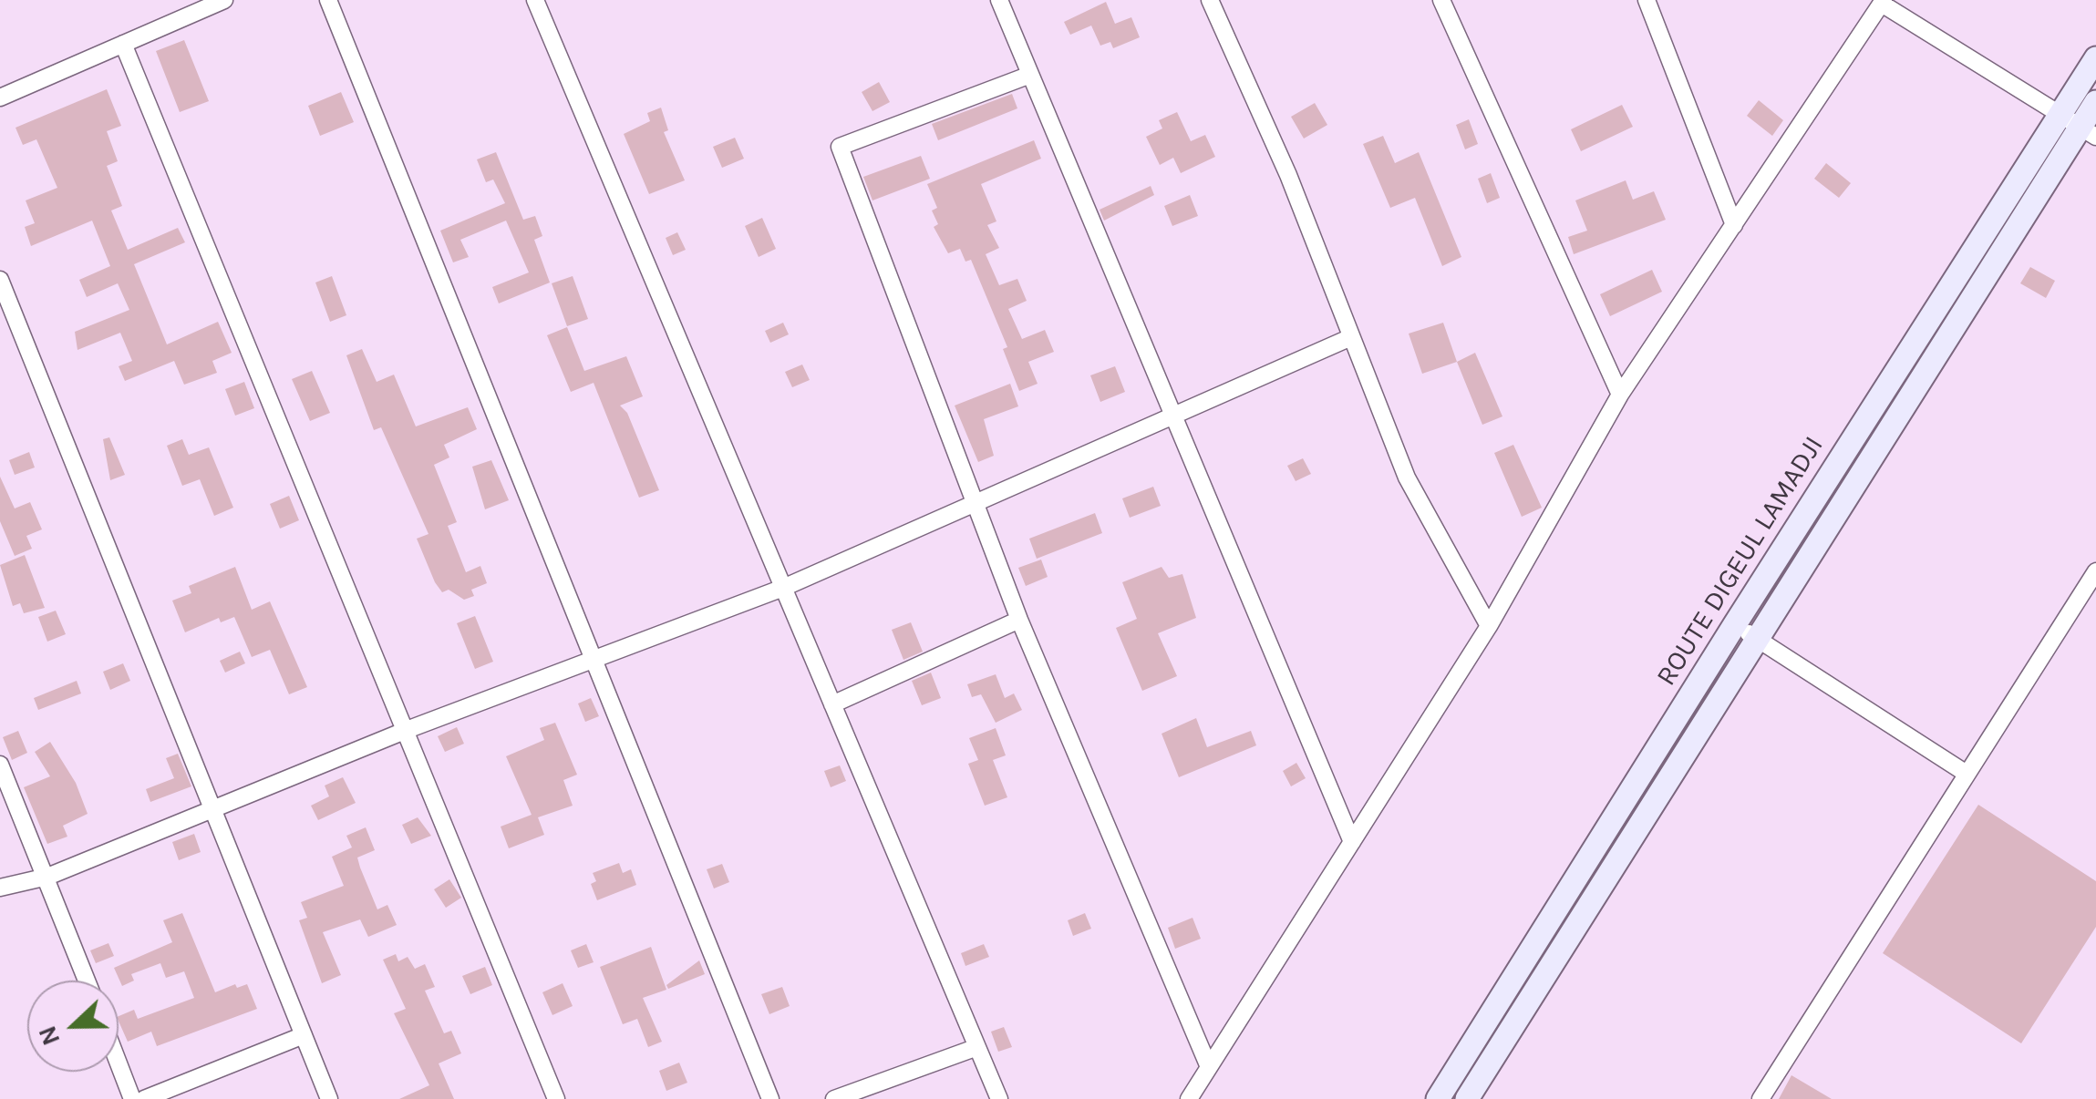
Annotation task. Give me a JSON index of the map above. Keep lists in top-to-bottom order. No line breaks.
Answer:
{"streets":{"main road":["ROUTE DIGEUL LAMADJI"]},"north":"left"}
